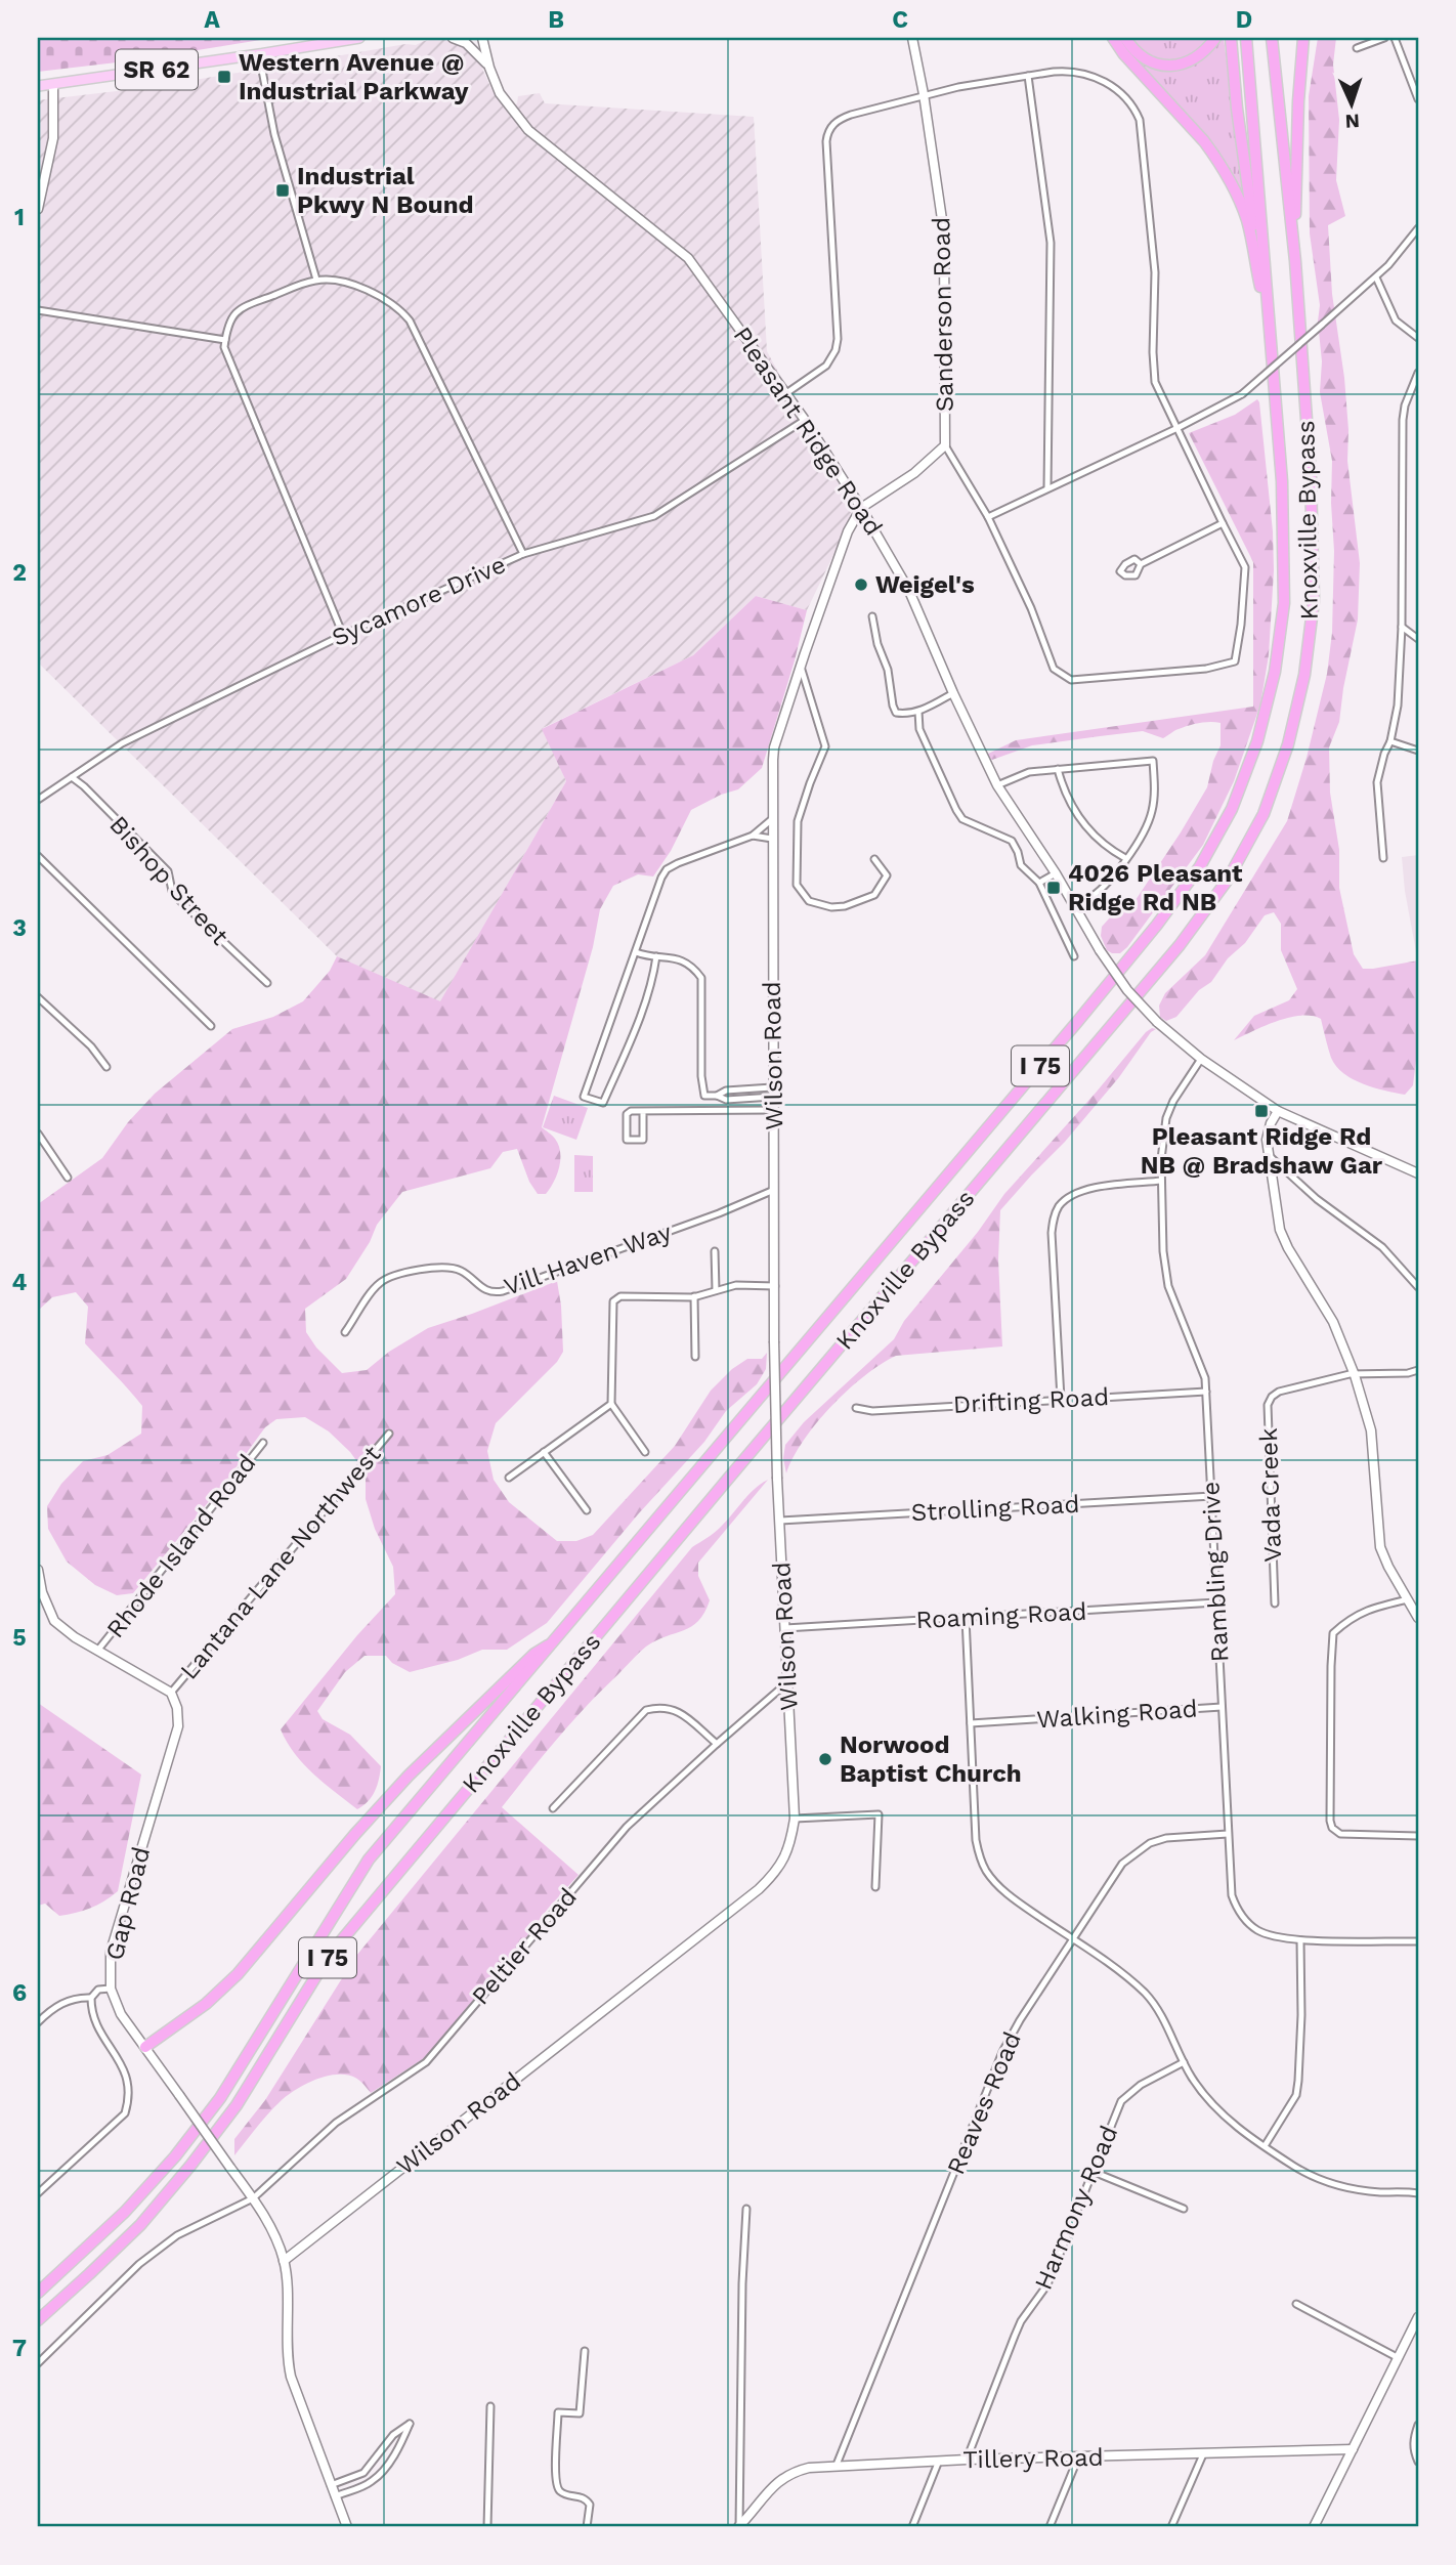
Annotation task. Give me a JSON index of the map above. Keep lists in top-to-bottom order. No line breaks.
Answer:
{"streets":{"highway":["Knoxville Bypass","I 75"],"main road":["SR 62"],"street":["Sanderson Road","Pleasant Ridge Road","Sycamore Drive","Bishop Street","Wilson Road","Vill Haven Way","Drifting Road","Vada Creek","Strolling Road","Rhode Island Road","Lantana Lane Northwest","Rambling Drive","Roaming Road","Walking Road","Gap Road","Peltier Road","Reaves Road","Harmony Road","Tillery Road"]},"crossings":[["Sanderson Road","Pleasant Ridge Road"],["Sanderson Road","Wilson Road"],["Pleasant Ridge Road","Sycamore Drive"],["Pleasant Ridge Road","Wilson Road"],["Pleasant Ridge Road","Rambling Drive"],["Sycamore Drive","Bishop Street"],["Wilson Road","Vill Haven Way"],["Wilson Road","Strolling Road"],["Wilson Road","Roaming Road"],["Wilson Road","Gap Road"],["Wilson Road","Peltier Road"],["Drifting Road","Rambling Drive"],["Strolling Road","Rambling Drive"],["Lantana Lane Northwest","Gap Road"],["Rambling Drive","Roaming Road"],["Rambling Drive","Walking Road"],["Rambling Drive","Reaves Road"],["Gap Road","Peltier Road"],["Reaves Road","Tillery Road"],["Harmony Road","Tillery Road"]],"places":{"transit":["Western Avenue @ Industrial Parkway","Industrial Pkwy N Bound","4026 Pleasant Ridge Rd NB","Pleasant Ridge Rd NB @ Bradshaw Gar"],"other":["Weigel's","Norwood Baptist Church"]},"north":"bottom","grid":{"columns":["A","B","C","D"],"rows":["1","2","3","4","5","6","7"]}}
